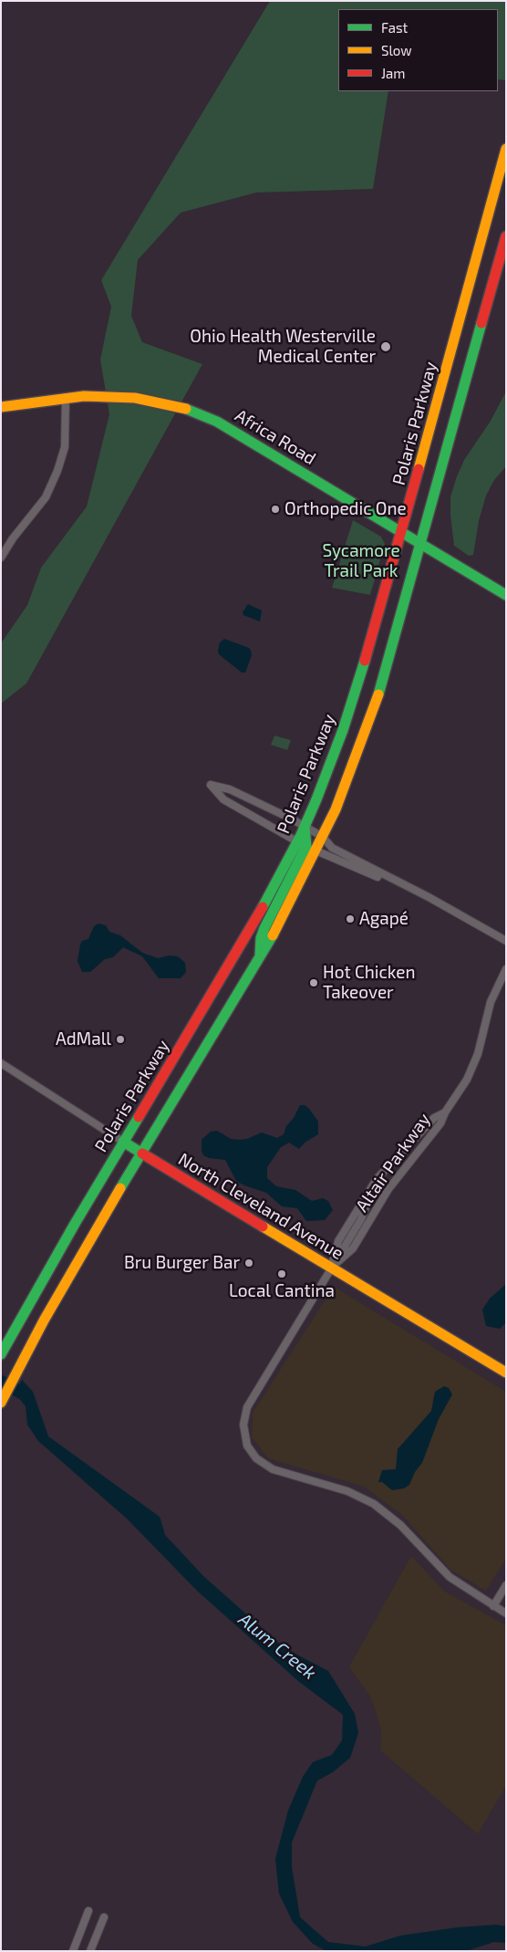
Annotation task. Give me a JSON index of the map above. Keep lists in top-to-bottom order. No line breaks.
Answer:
{"streets":{"main road":["Polaris Parkway","Africa Road","North Cleveland Avenue"],"street":["Altair Parkway"]},"crossings":[["Polaris Parkway","Africa Road"],["Polaris Parkway","North Cleveland Avenue"],["Altair Parkway","North Cleveland Avenue"]],"water":["Alum Creek"],"parks":["Sycamore Trail Park"],"places":["Ohio Health Westerville Medical Center","Orthopedic One","Agapé","Hot Chicken Takeover","AdMall","Bru Burger Bar","Local Cantina"],"legend":["Fast","Slow","Jam"]}
